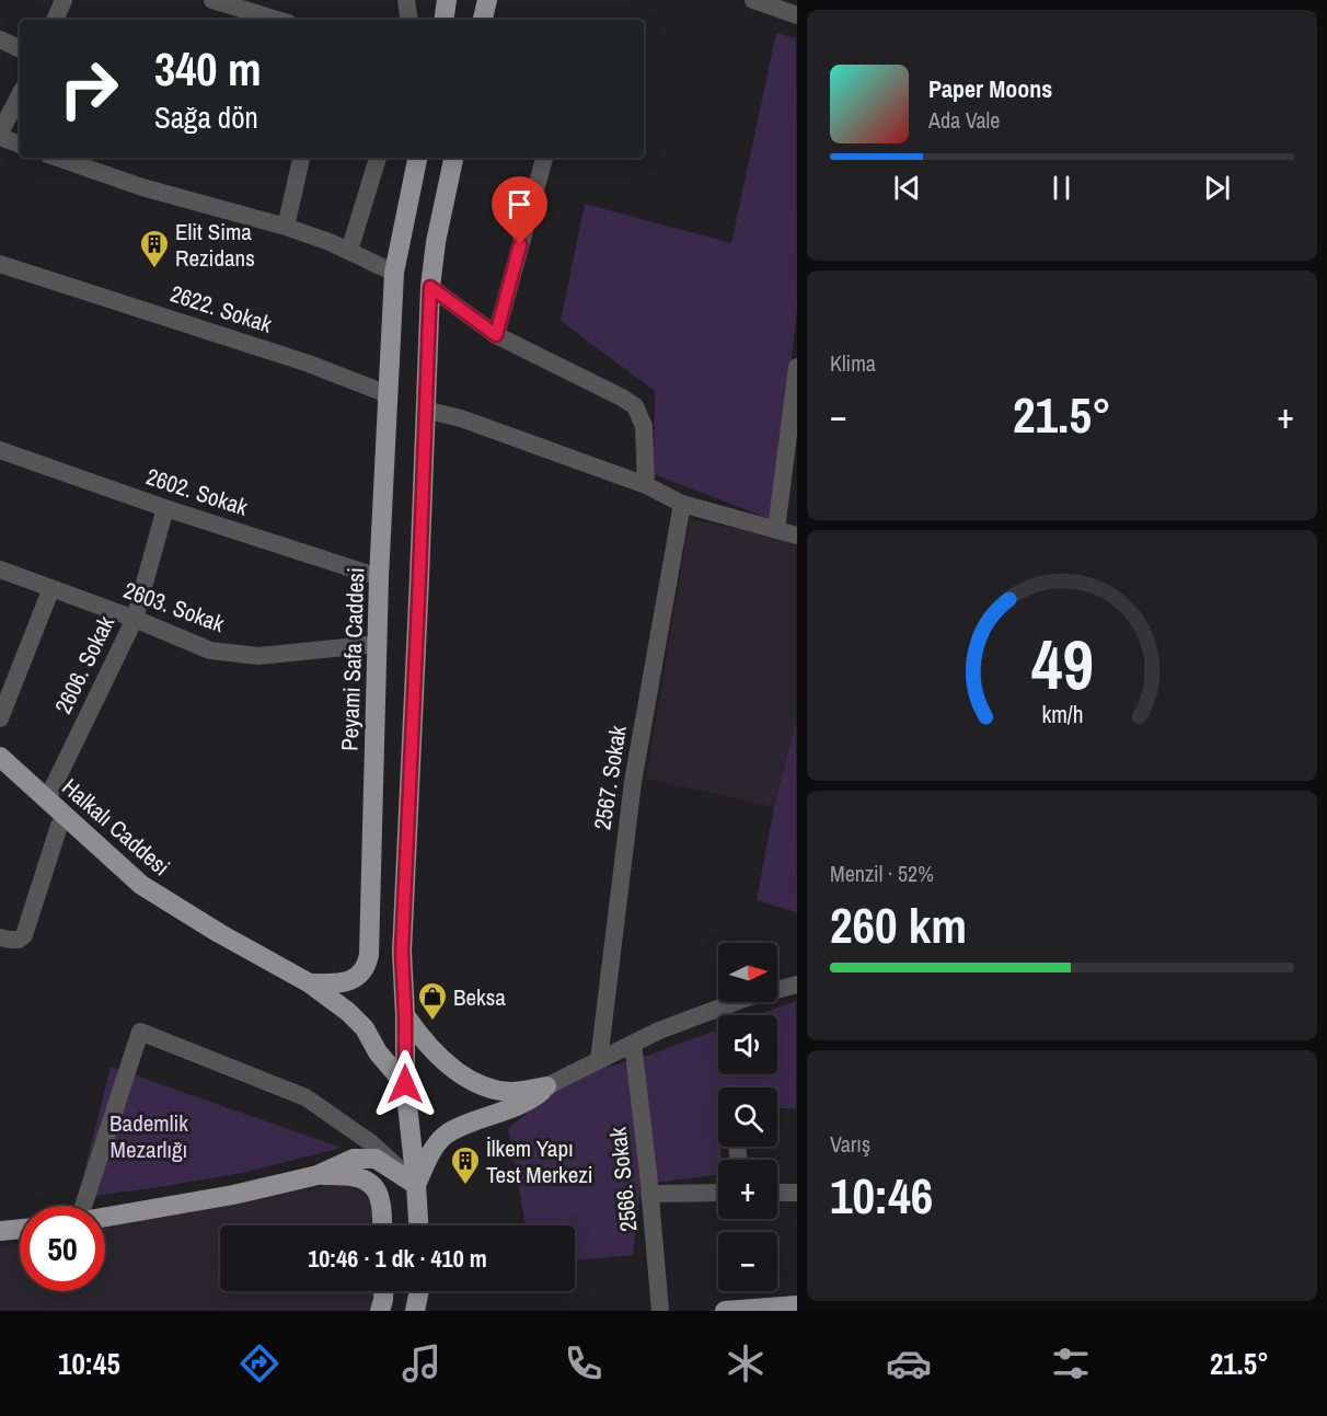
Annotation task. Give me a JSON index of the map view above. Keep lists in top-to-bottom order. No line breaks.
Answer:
{"streets":{"main road":["Peyami Safa Caddesi","Halkalı Caddesi"],"street":["2622. Sokak","2602. Sokak","2603. Sokak","2606. Sokak","2567. Sokak","2566. Sokak"]},"crossings":[["2622. Sokak","Peyami Safa Caddesi"],["2602. Sokak","Peyami Safa Caddesi"],["2602. Sokak","2606. Sokak"],["2603. Sokak","Peyami Safa Caddesi"],["2603. Sokak","2606. Sokak"],["Peyami Safa Caddesi","Halkalı Caddesi"],["2606. Sokak","Halkalı Caddesi"]],"parks":["Bademlik Mezarlığı"],"places":{"building":["Elit Sima Rezidans","İlkem Yapı Test Merkezi"],"shop":["Beksa"]},"north":"right","page":{"turn":["340 m","Sağa dön"],"song":["Paper Moons","Ada Vale"],"tile":["Klima",["Menzil · 52%","260 km"],["Varış","10:46"]],"heat":["−","21.5°","+"],"map_buttons":["+","−"],"limit":"50","trip":"10:46 · 1 dk · 410 m","tabs":["10:45","21.5°"],"gauge":["49","km/h"]}}
